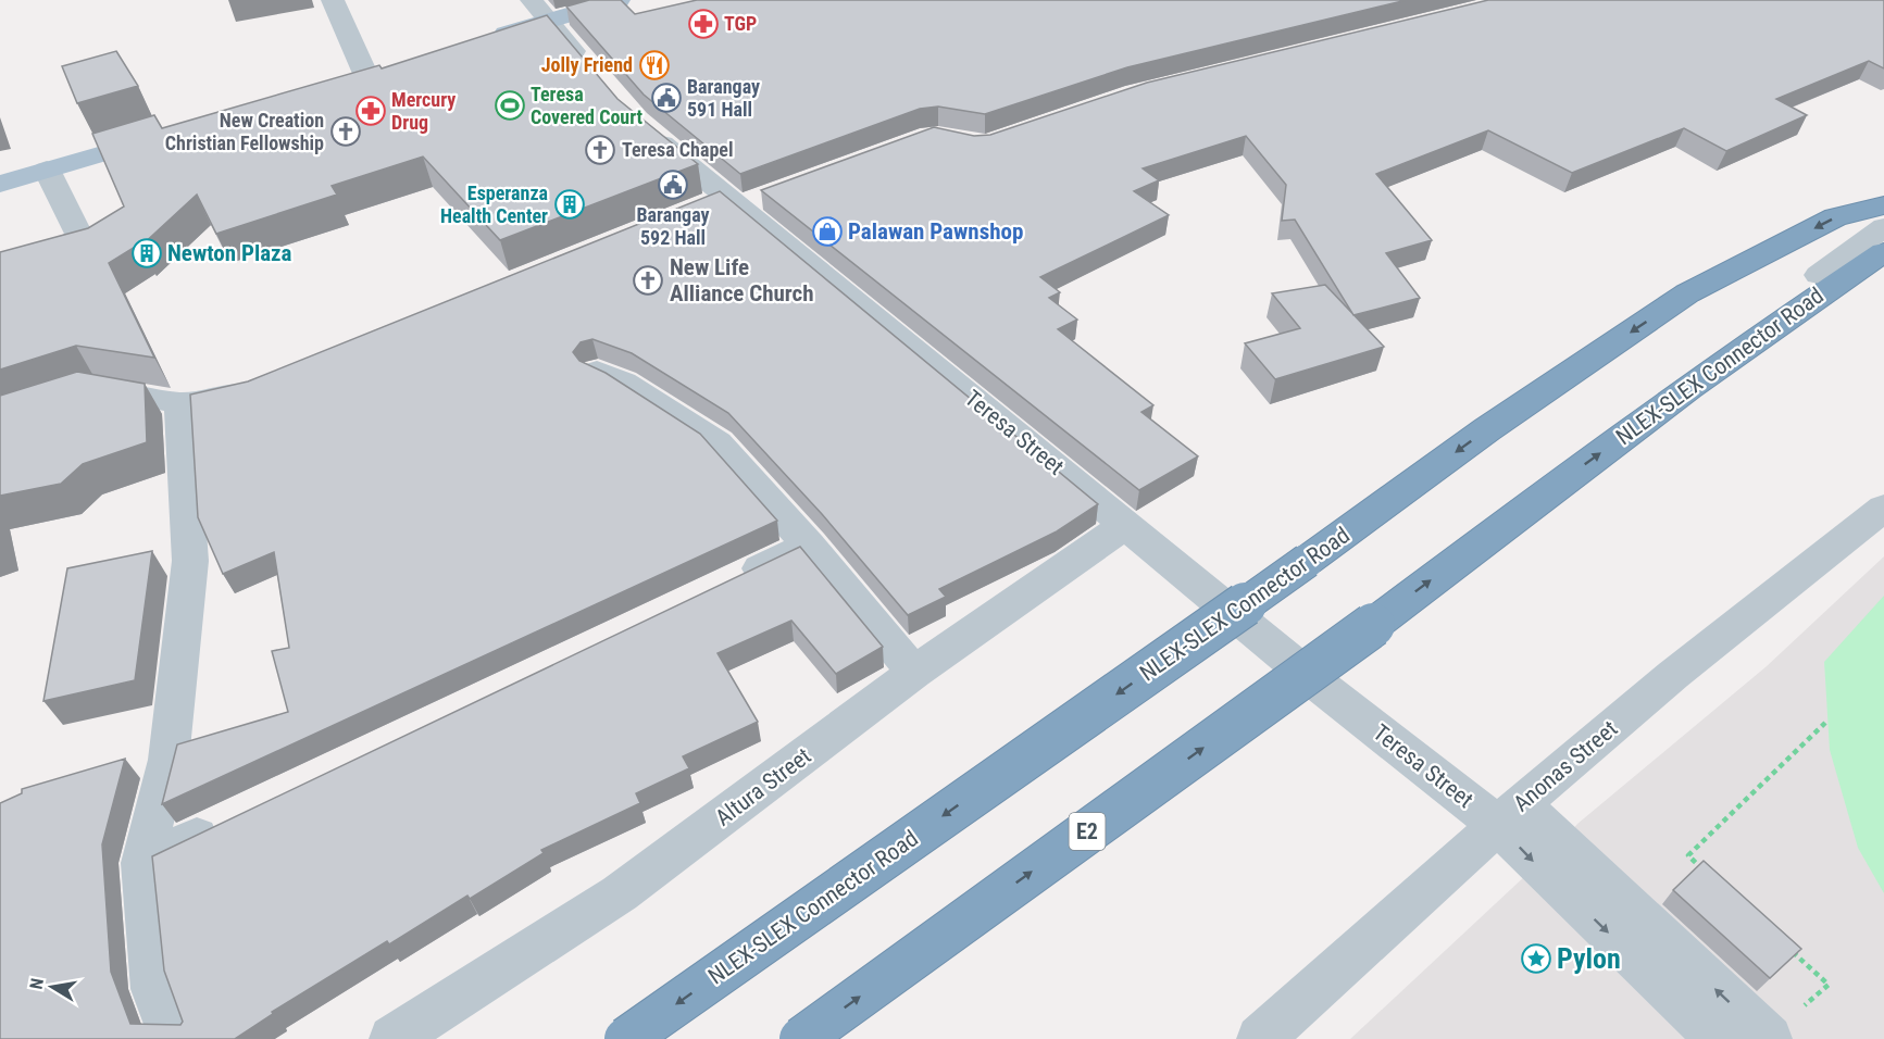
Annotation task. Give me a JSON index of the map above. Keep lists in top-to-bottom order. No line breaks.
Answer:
{"streets":{"highway":["NLEX-SLEX Connector Road","E2"],"street":["Teresa Street","Anonas Street","Altura Street"]},"crossings":[["Teresa Street","Anonas Street"],["Teresa Street","Altura Street"]],"places":{"pharmacy":["TGP","Mercury Drug"],"restaurant":["Jolly Friend"],"public building":["Barangay 591 Hall","Barangay 592 Hall"],"sports":["Teresa Covered Court"],"church":["New Creation Christian Fellowship","Teresa Chapel","New Life Alliance Church"],"building":["Esperanza Health Center","Newton Plaza"],"shop":["Palawan Pawnshop"],"place":["Pylon"]},"north":"left"}
